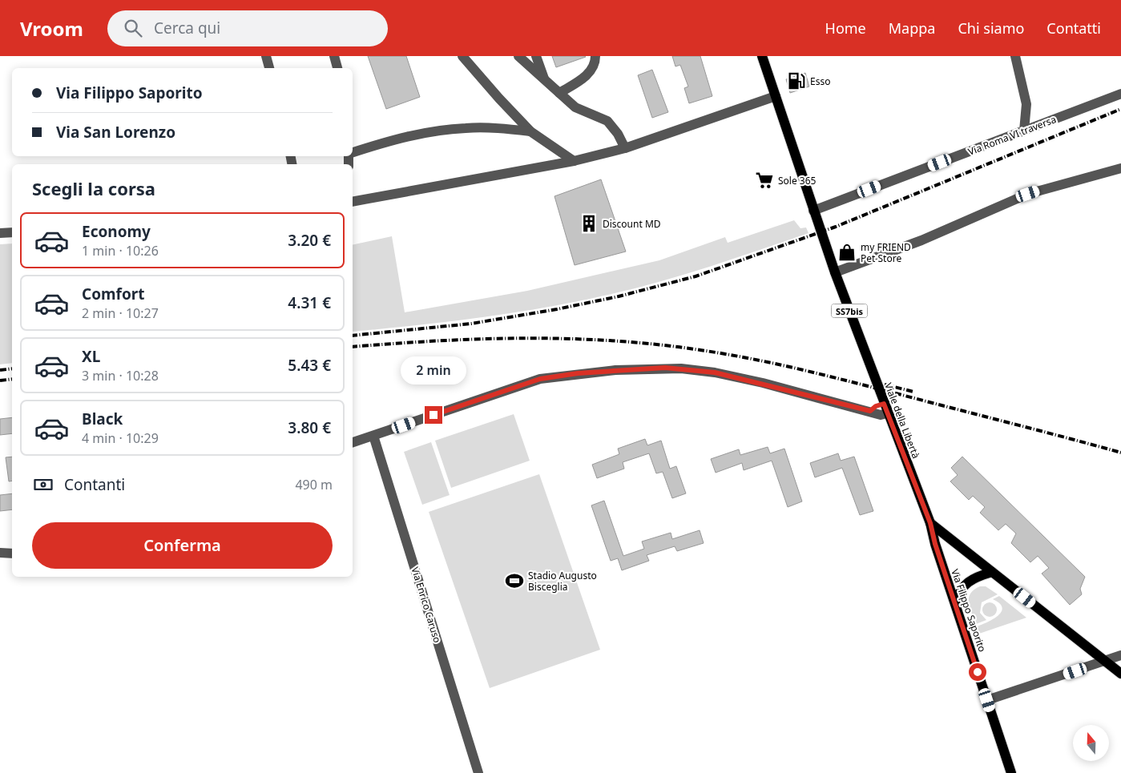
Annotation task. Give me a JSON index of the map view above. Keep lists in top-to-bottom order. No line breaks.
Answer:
{"streets":{"main road":["SS7bis","Viale della Libertà","Via Filippo Saporito"],"street":["Via Roma VI traversa","Via Enrico Caruso"]},"crossings":[["Via Roma VI traversa","Viale della Libertà"],["SS7bis","Viale della Libertà"],["Viale della Libertà","Via Filippo Saporito"]],"places":{"fuel station":["Esso"],"supermarket":["Sole 365"],"building":["Discount MD"],"shop":["my FRIEND Pet Store"],"sports":["Stadio Augusto Bisceglia"]},"north":"top","page":{"header":"Vroom","search":"Cerca qui","nav":["Home","Mappa","Chi siamo","Contatti"],"banner":["Via Filippo Saporito","Via San Lorenzo"],"heading":"Scegli la corsa","list":[{"name":"Economy","note":"1 min · 10:26","value":"3.20 €"},{"name":"Comfort","note":"2 min · 10:27","value":"4.31 €"},{"name":"XL","note":"3 min · 10:28","value":"5.43 €"},{"name":"Black","note":"4 min · 10:29","value":"3.80 €"}],"bubble":"2 min","pay":["Contanti","490 m"],"buttons":"Conferma"}}
